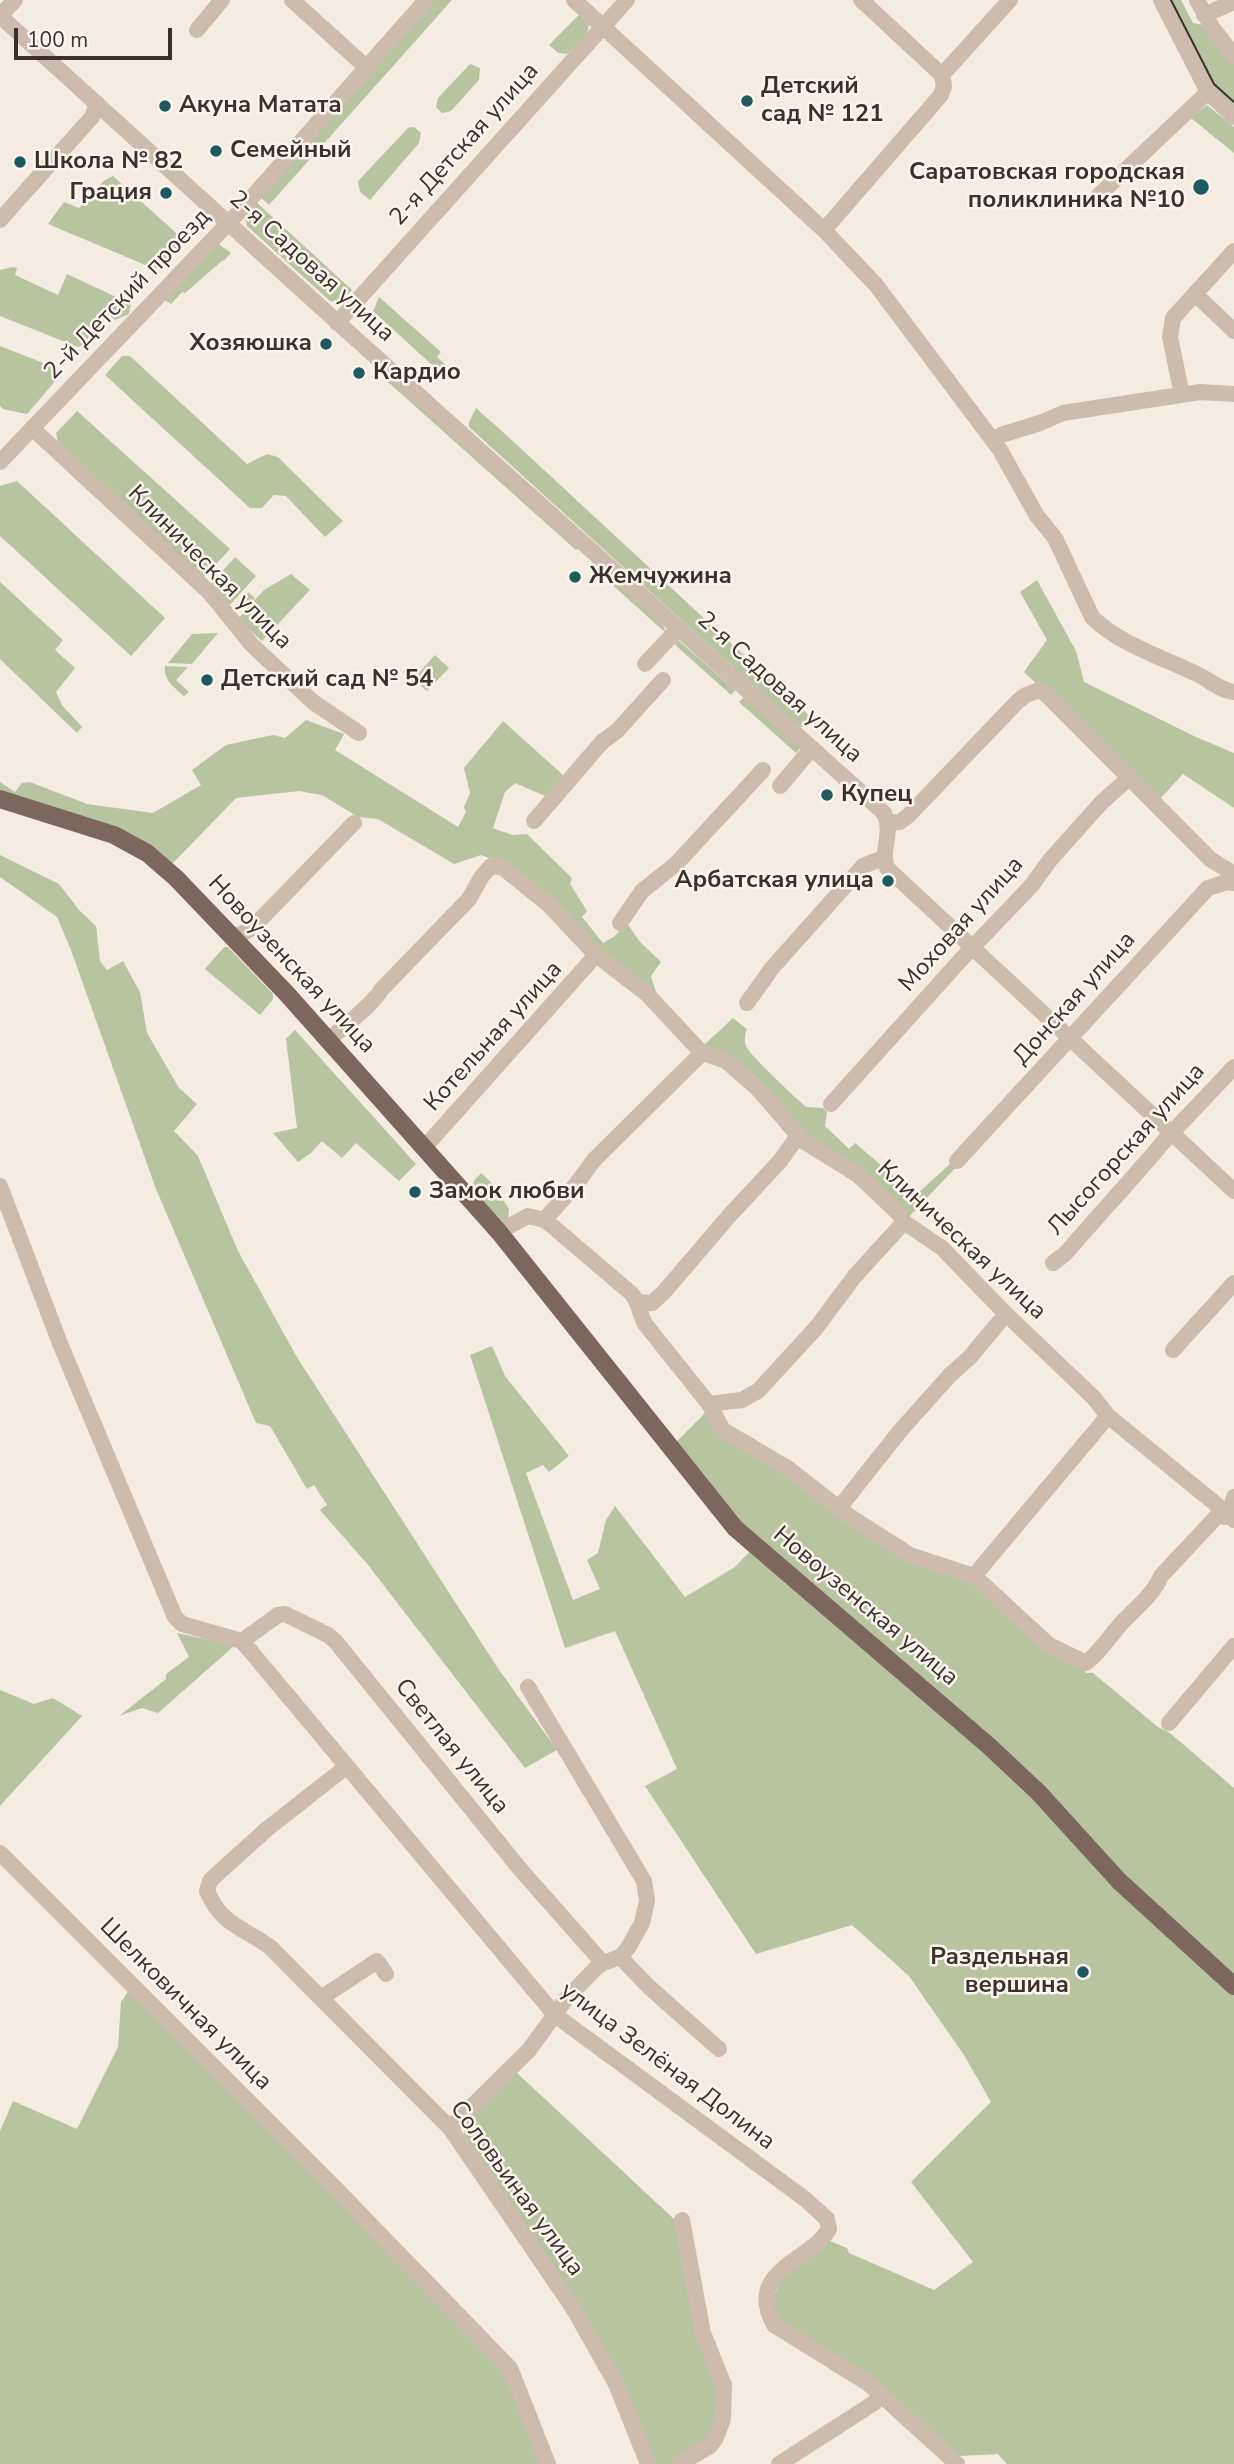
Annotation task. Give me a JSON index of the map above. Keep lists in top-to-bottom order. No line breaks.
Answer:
{"streets":{"main road":["Новоузенская улица"],"street":["2-я Детская улица","2-я Садовая улица","2-й Детский проезд","Клиническая улица","Моховая улица","Донская улица","Котельная улица","Лысогорская улица","Светлая улица","Шелковичная улица","улица Зелёная Долина","Соловьиная улица"]},"crossings":[["2-я Детская улица","2-я Садовая улица"],["2-я Садовая улица","2-й Детский проезд"],["2-й Детский проезд","Клиническая улица"],["Клиническая улица","Новоузенская улица"],["Клиническая улица","Котельная улица"],["Новоузенская улица","Котельная улица"],["Светлая улица","улица Зелёная Долина"],["улица Зелёная Долина","Соловьиная улица"]],"places":["Детский сад № 121","Акуна Матата","Семейный","Школа № 82","Саратовская городская поликлиника №10","Грация","Хозяюшка","Кардио","Жемчужина","Детский сад № 54","Купец","Арбатская улица","Замок любви","Раздельная вершина"],"scale_bar":"100 m"}
